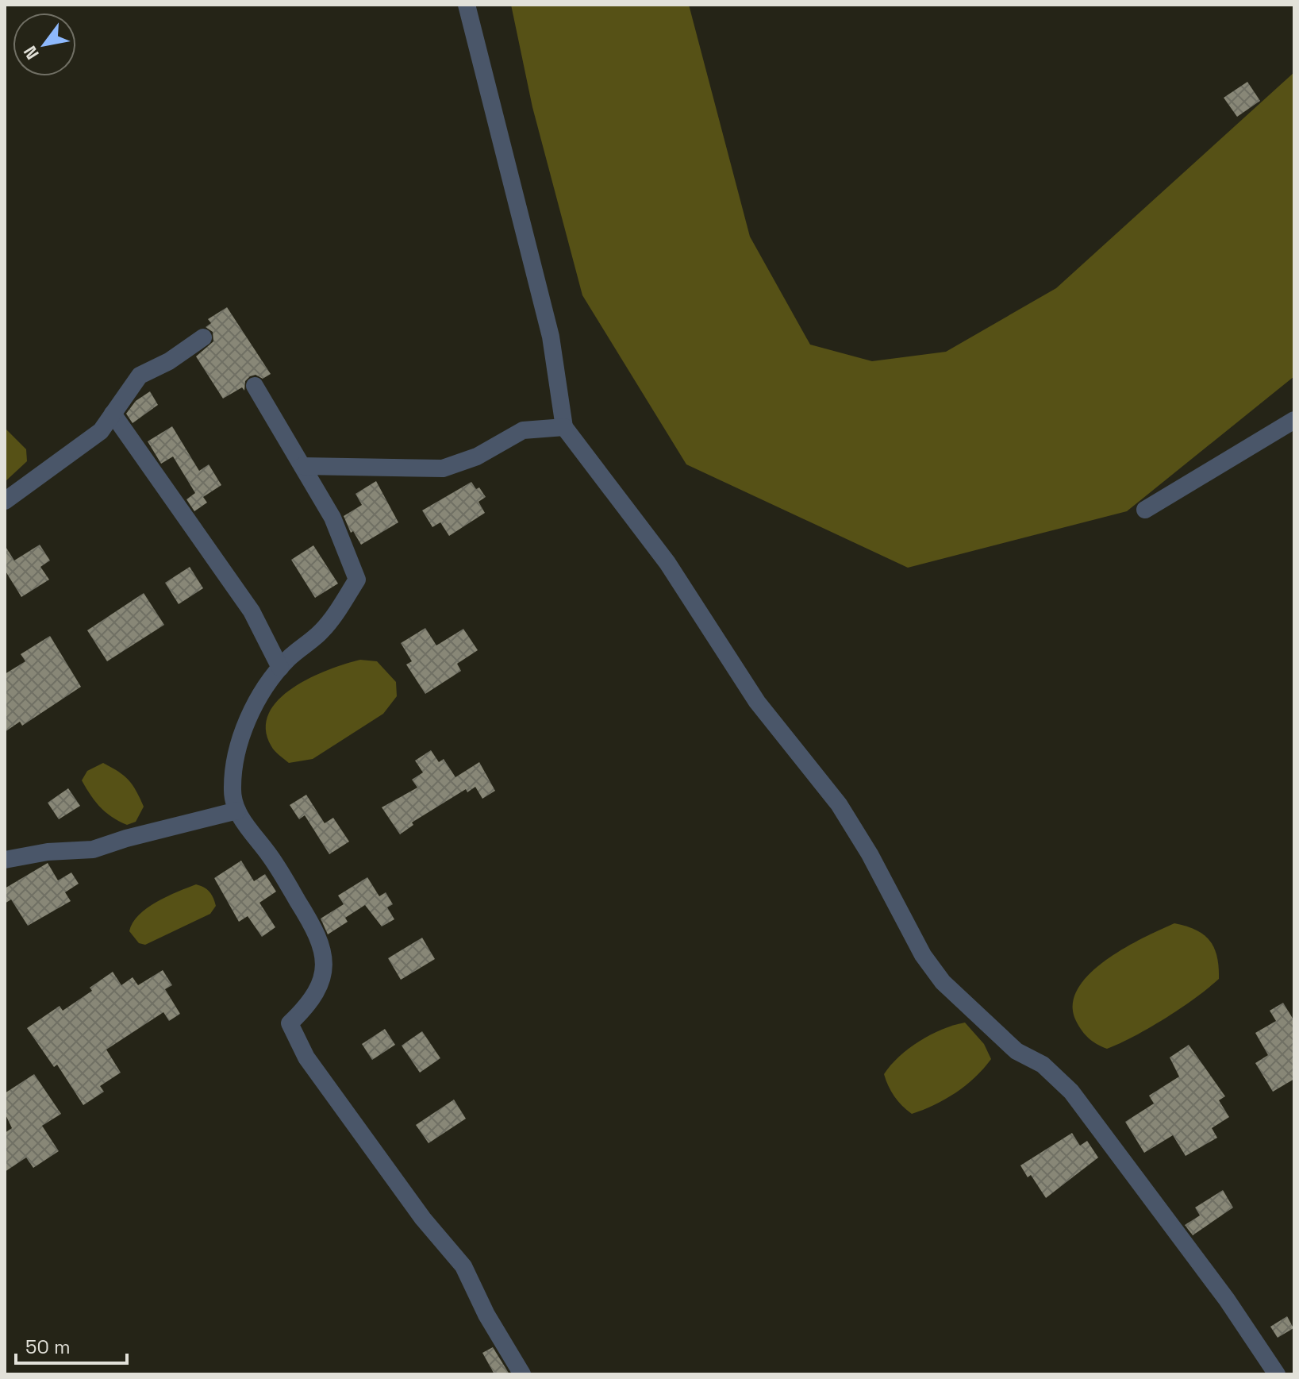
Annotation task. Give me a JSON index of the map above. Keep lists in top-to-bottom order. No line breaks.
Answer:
{"scale_bar":"50 m","north":"bottom left"}
